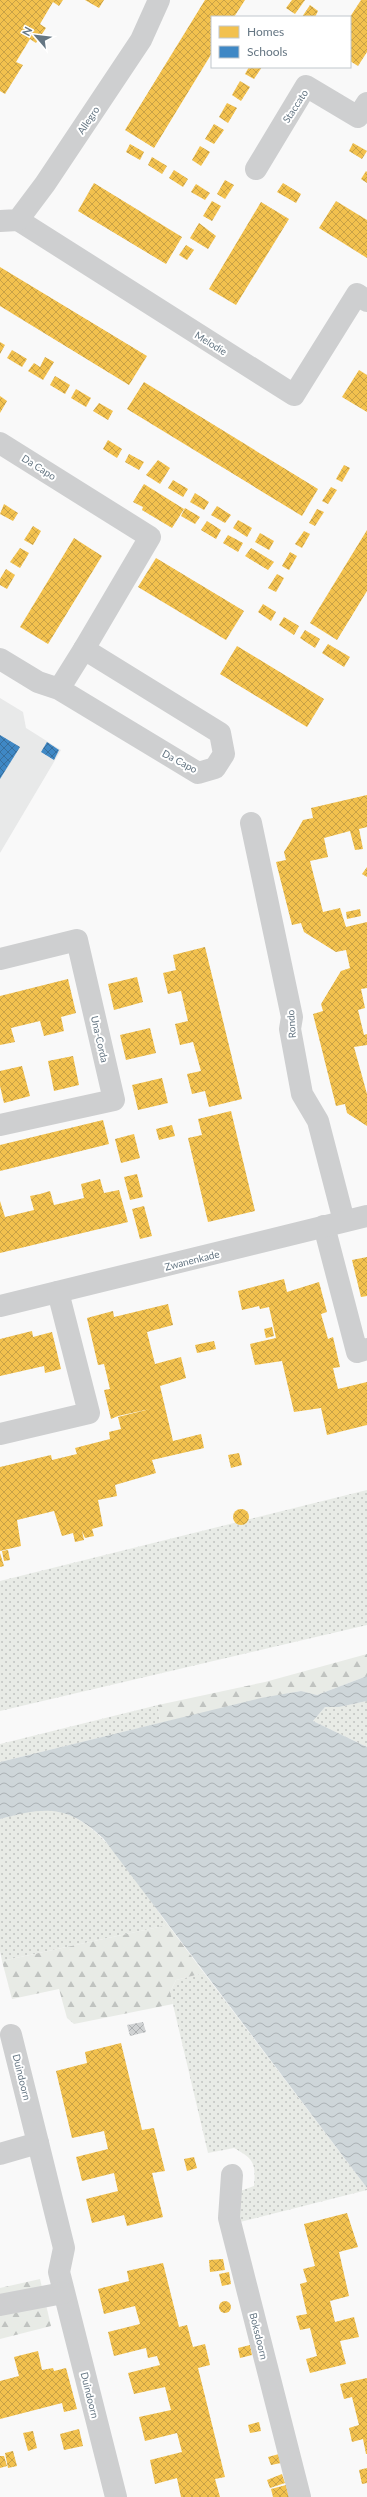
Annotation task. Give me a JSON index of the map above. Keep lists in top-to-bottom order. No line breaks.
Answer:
{"streets":{"street":["Staccato","Allegro","Melodie","Da Capo","Rondo","Una-Corda","Zwanenkade","Duindoorn","Boksdoorn"]},"crossings":[["Allegro","Melodie"],["Rondo","Zwanenkade"]],"legend":["Homes","Schools"],"north":"top left"}
